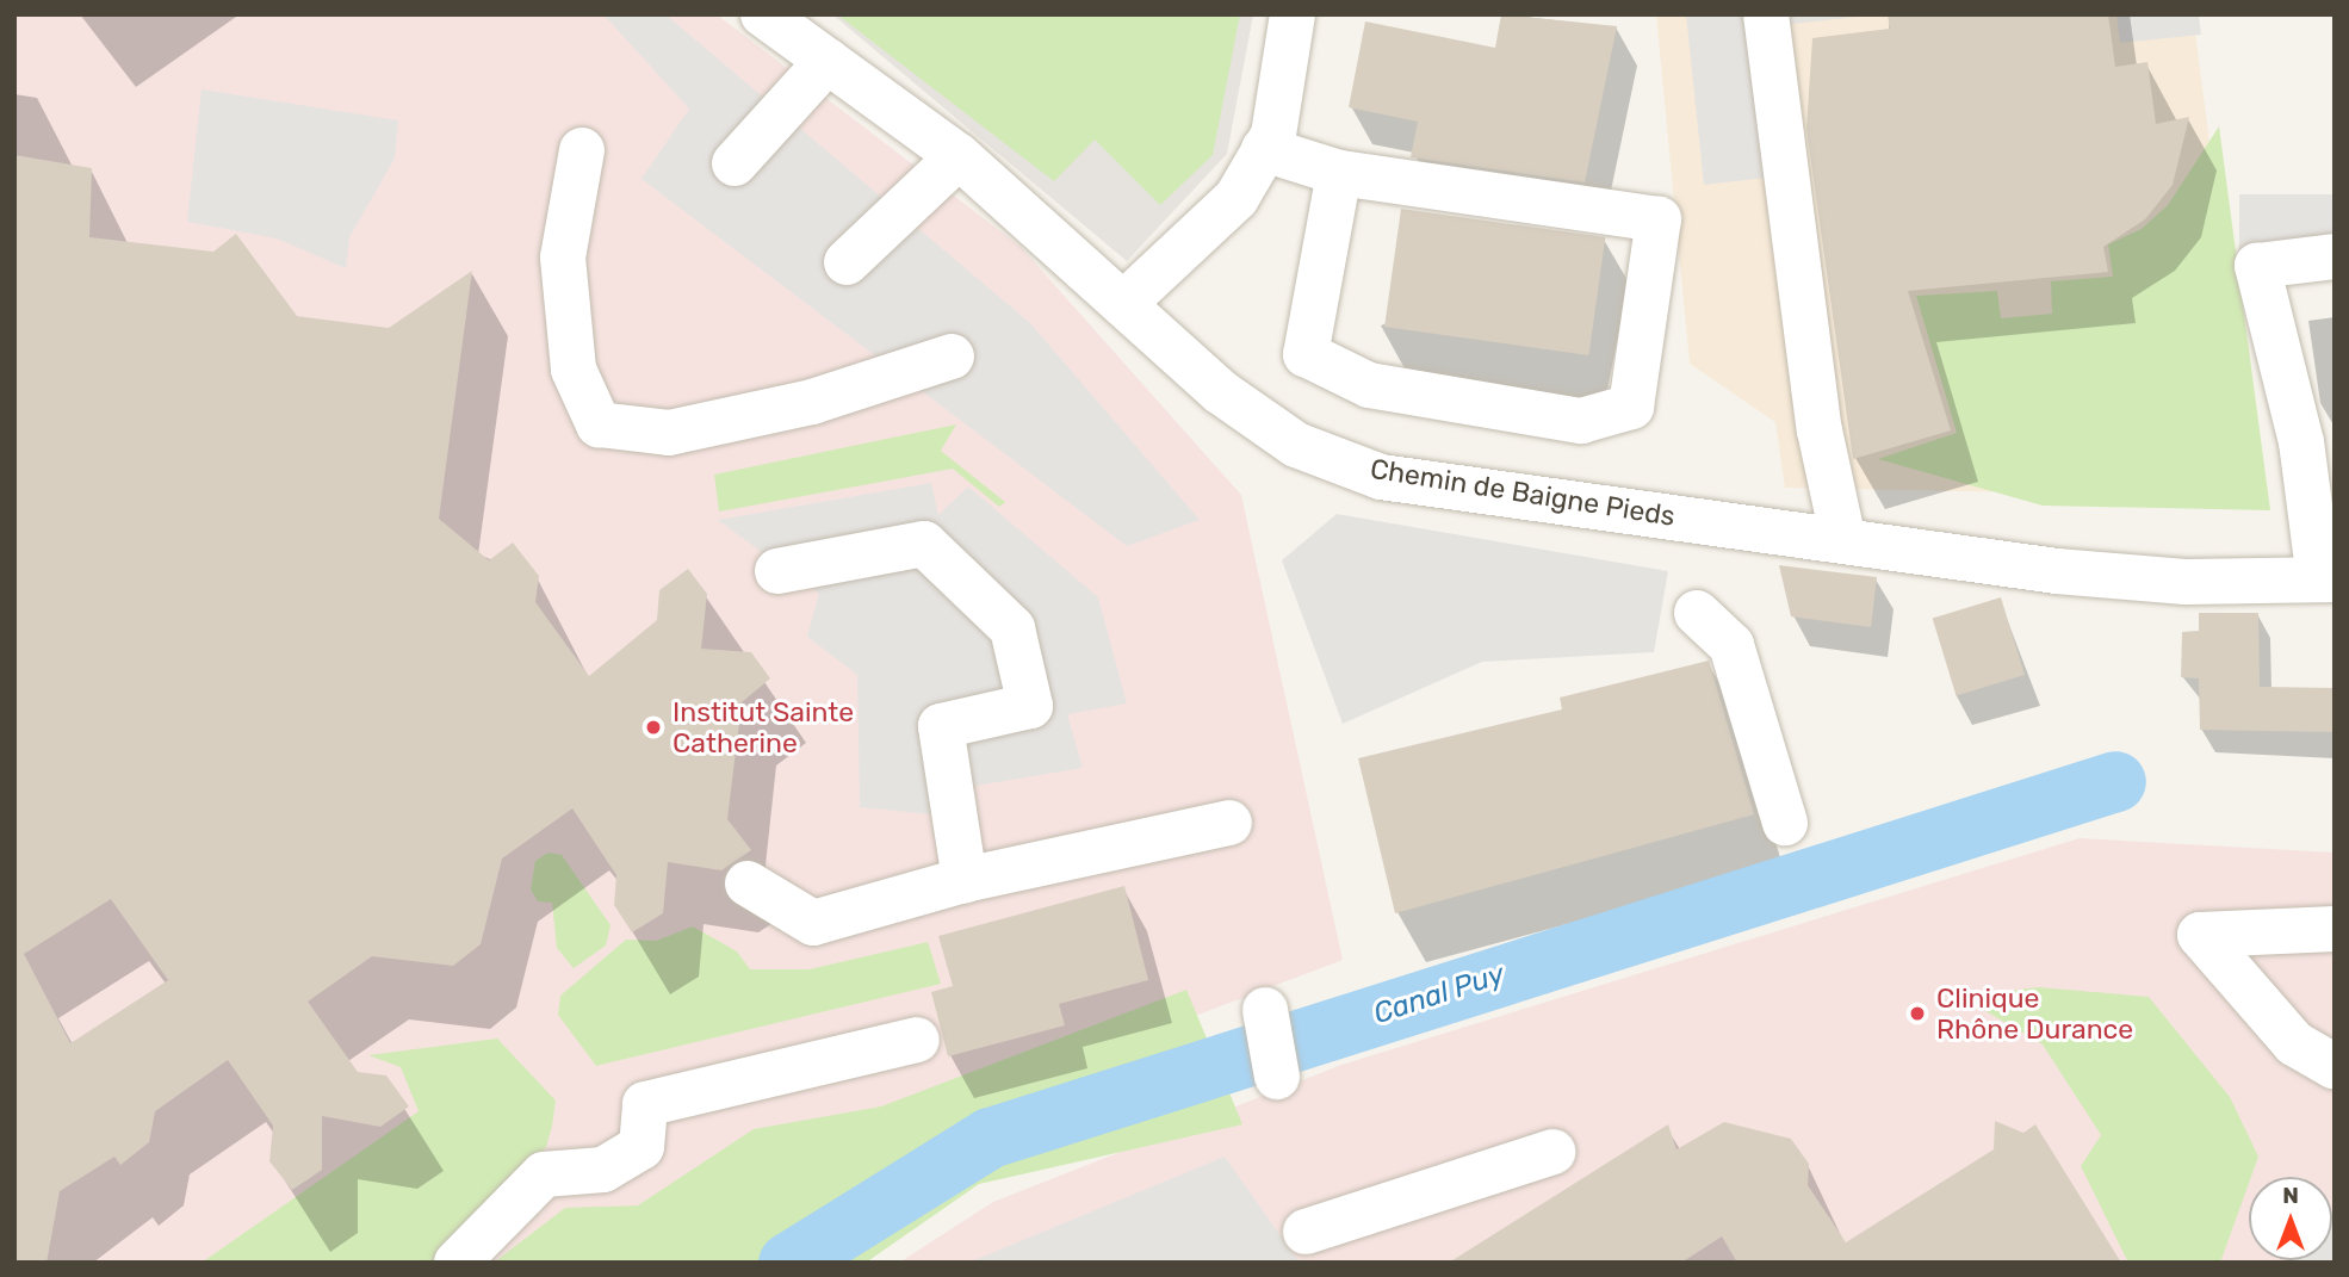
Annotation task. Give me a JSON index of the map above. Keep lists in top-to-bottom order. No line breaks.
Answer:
{"streets":{"street":["Chemin de Baigne Pieds"]},"water":["Canal Puy"],"places":["Institut Sainte Catherine","Clinique Rhône Durance"],"north":"top"}
